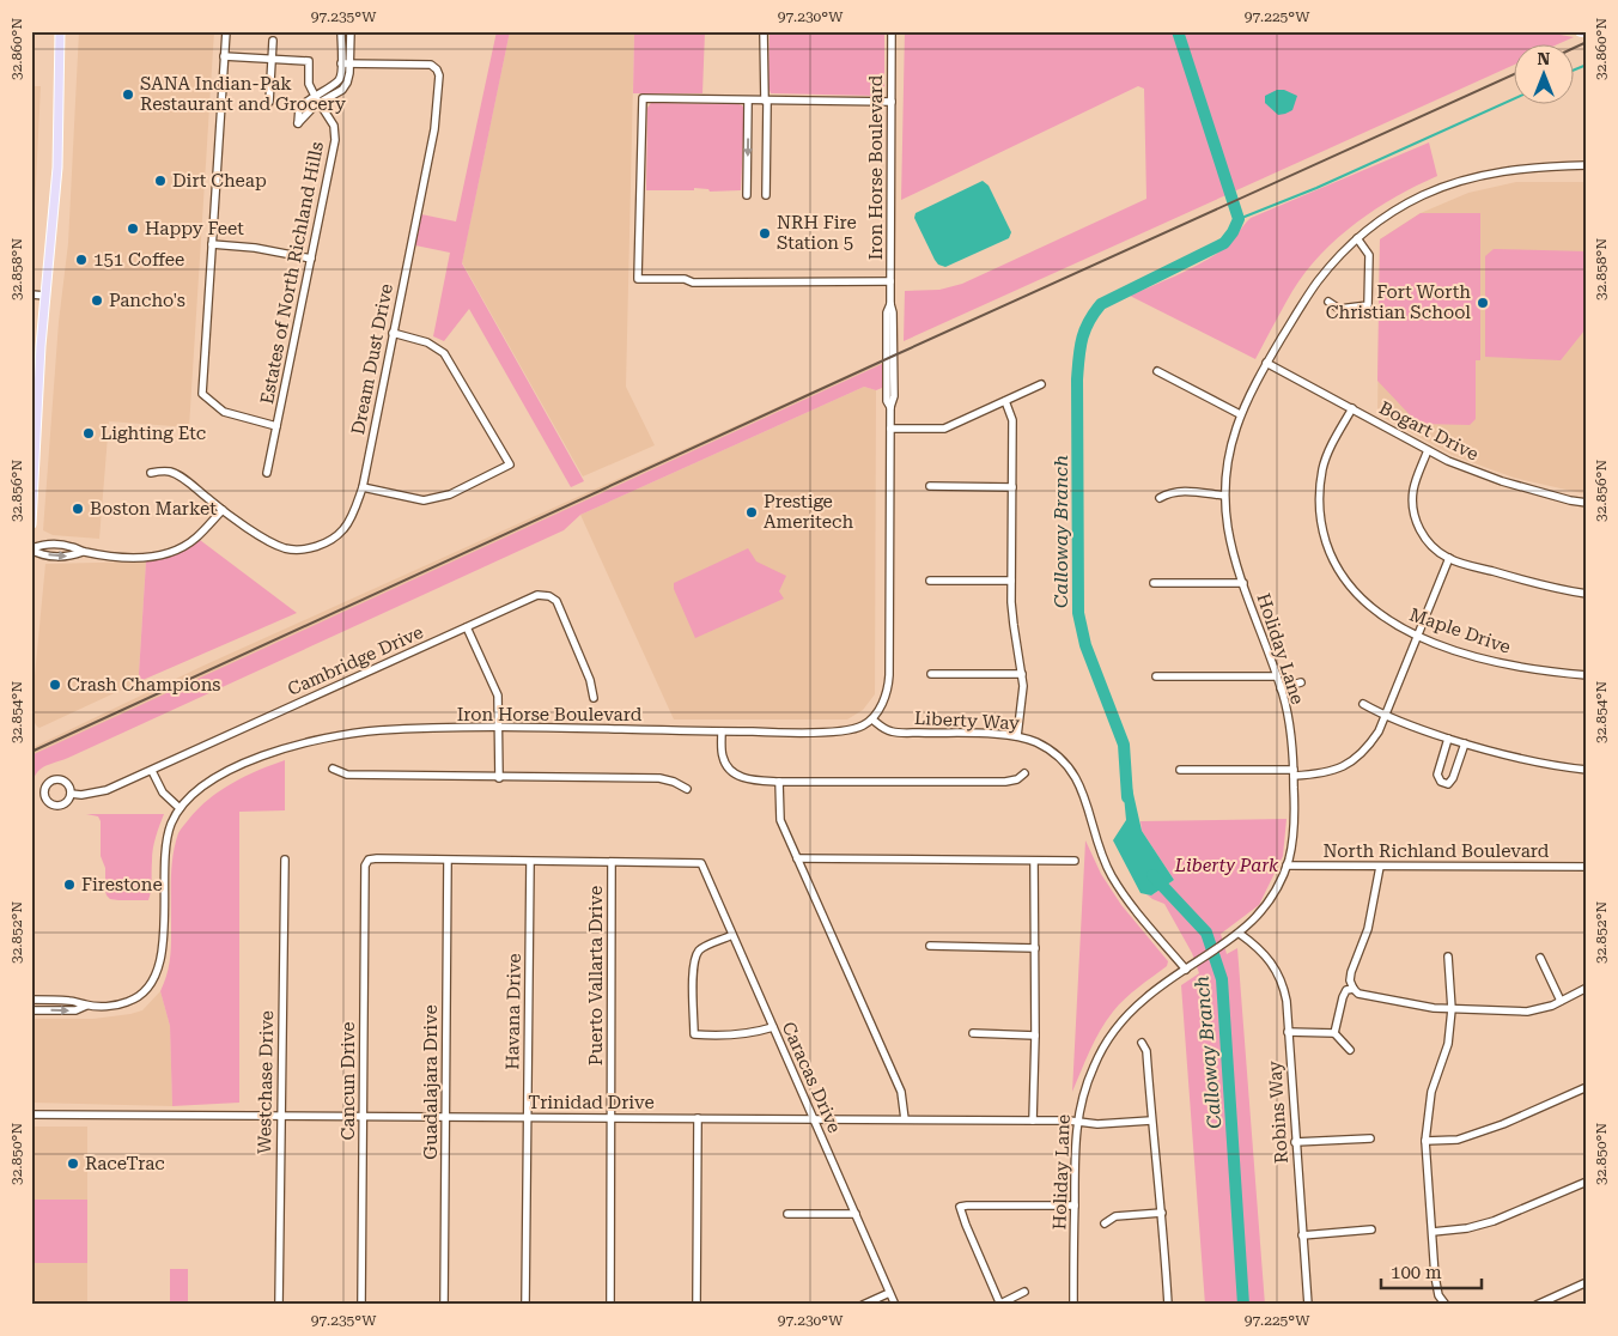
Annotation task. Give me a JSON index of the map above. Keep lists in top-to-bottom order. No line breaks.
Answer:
{"streets":{"street":["Iron Horse Boulevard","Estates of North Richland Hills","Dream Dust Drive","Bogart Drive","Maple Drive","Holiday Lane","Cambridge Drive","Liberty Way","North Richland Boulevard","Puerto Vallarta Drive","Havana Drive","Caracas Drive","Cancun Drive","Westchase Drive","Guadalajara Drive","Trinidad Drive","Robins Way"]},"crossings":[["Iron Horse Boulevard","Liberty Way"],["Bogart Drive","Maple Drive"],["Bogart Drive","Holiday Lane"],["Holiday Lane","Liberty Way"],["Holiday Lane","North Richland Boulevard"],["Holiday Lane","Trinidad Drive"],["Holiday Lane","Robins Way"],["Puerto Vallarta Drive","Caracas Drive"],["Puerto Vallarta Drive","Trinidad Drive"],["Havana Drive","Trinidad Drive"],["Caracas Drive","Trinidad Drive"],["Cancun Drive","Guadalajara Drive"],["Cancun Drive","Trinidad Drive"],["Westchase Drive","Trinidad Drive"],["Guadalajara Drive","Trinidad Drive"]],"water":["Calloway Branch"],"parks":["Liberty Park"],"places":["SANA Indian-Pak Restaurant and Grocery","Dirt Cheap","Happy Feet","NRH Fire Station 5","151 Coffee","Pancho's","Fort Worth Christian School","Lighting Etc","Boston Market","Prestige Ameritech","Crash Champions","Firestone","RaceTrac"],"scale_bar":"100 m","north":"top","coordinates":["97.235°W","97.230°W","97.225°W","32.860°N","32.858°N","32.856°N","32.854°N","32.852°N","32.850°N"]}
